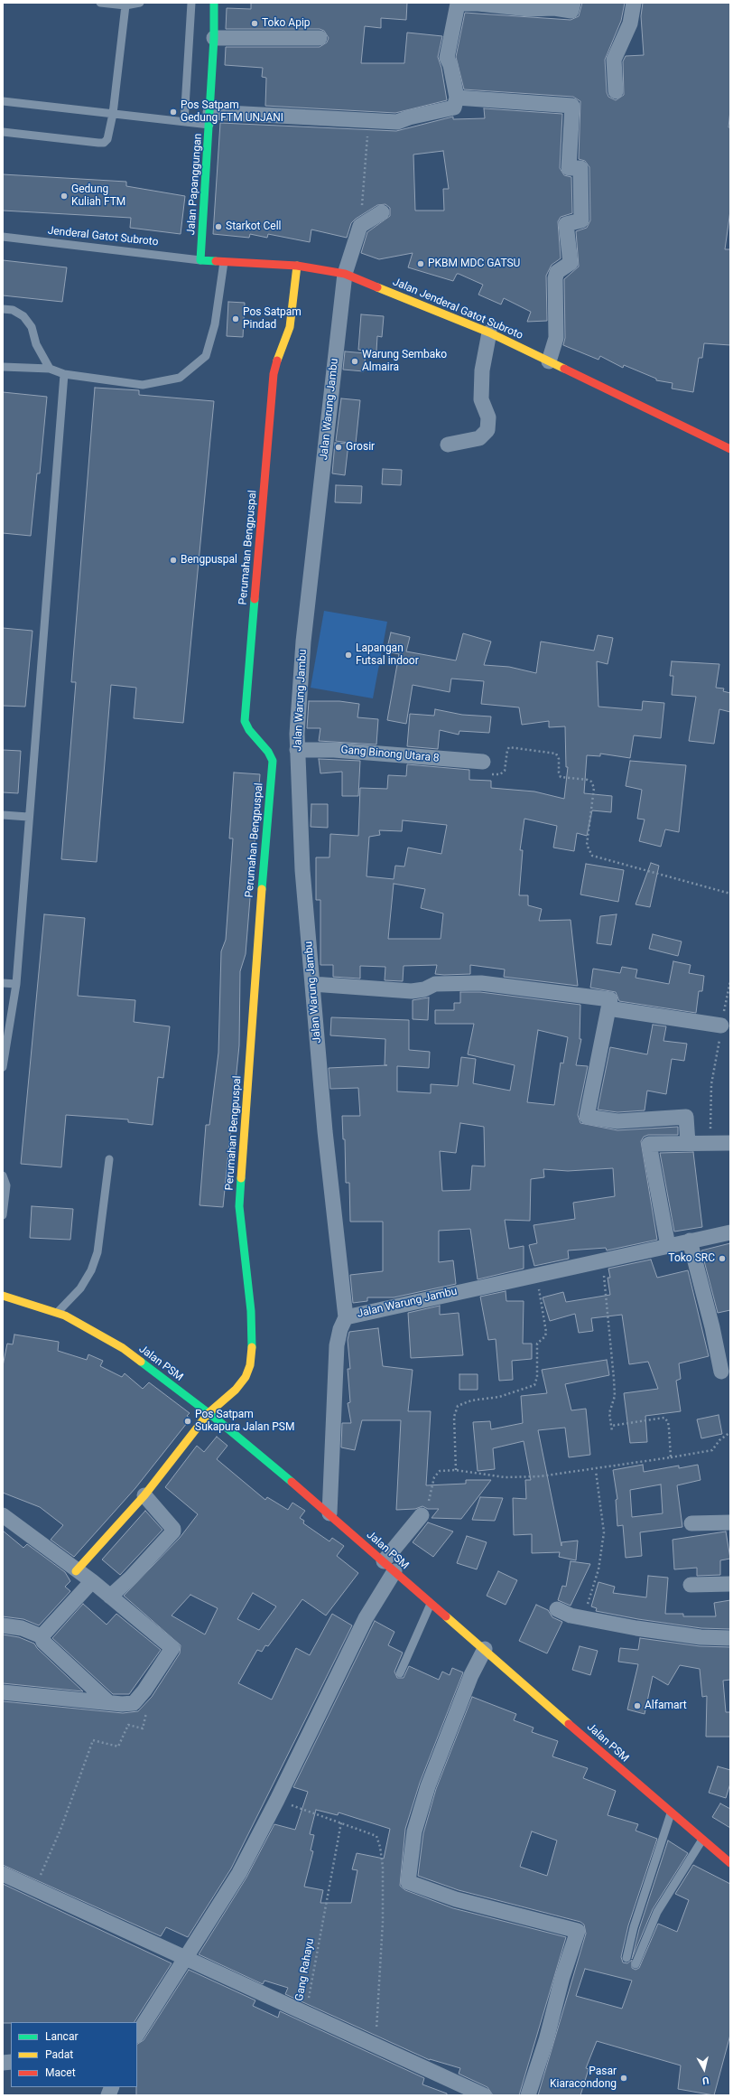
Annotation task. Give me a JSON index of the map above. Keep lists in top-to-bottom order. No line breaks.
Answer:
{"streets":{"street":["Jalan Papanggungan","Jalan Jenderal Gatot Subroto","Jalan Warung Jambu","Perumahan Bengpuspal","Gang Binong Utara 8","Jalan PSM"],"lane":["Jenderal Gatot Subroto"],"path":["Gang Rahayu"]},"crossings":[["Jalan Papanggungan","Jenderal Gatot Subroto"],["Jalan Papanggungan","Jalan Jenderal Gatot Subroto"],["Jenderal Gatot Subroto","Jalan Jenderal Gatot Subroto"],["Jalan Jenderal Gatot Subroto","Jalan Warung Jambu"],["Jalan Jenderal Gatot Subroto","Perumahan Bengpuspal"],["Jalan Warung Jambu","Gang Binong Utara 8"],["Perumahan Bengpuspal","Jalan PSM"]],"places":["Toko Apip","Pos Satpam Gedung FTM UNJANI","Gedung Kuliah FTM","Starkot Cell","PKBM MDC GATSU","Pos Satpam Pindad","Warung Sembako Almaira","Grosir","Bengpuspal","Lapangan Futsal indoor","Toko SRC","Pos Satpam Sukapura Jalan PSM","Alfamart","Pasar Kiaracondong"],"legend":["Lancar","Padat","Macet"],"north":"bottom"}
